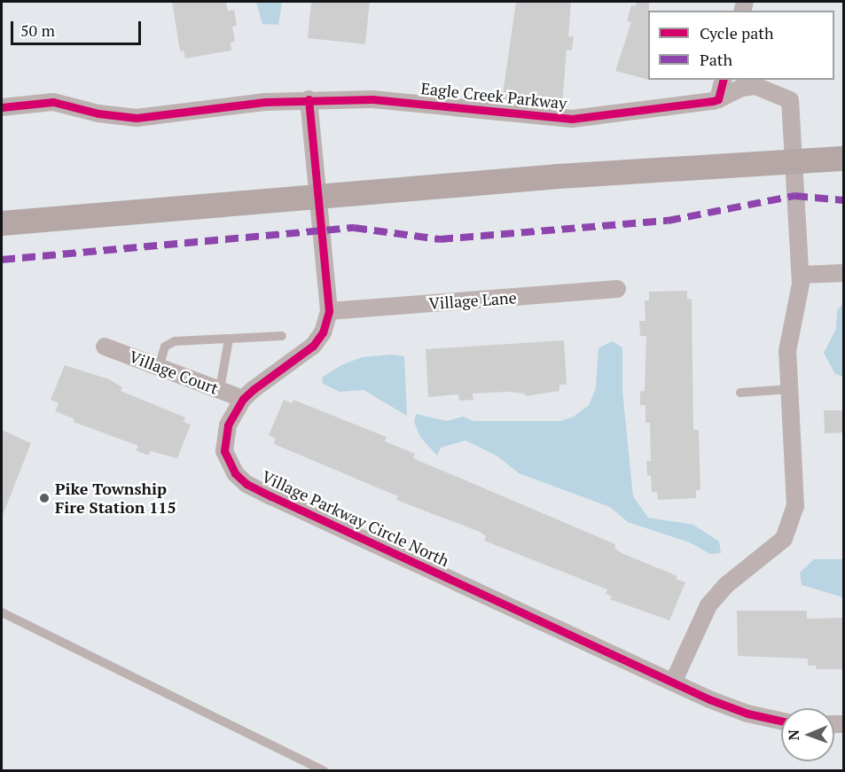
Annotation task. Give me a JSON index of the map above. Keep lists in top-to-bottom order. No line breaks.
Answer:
{"streets":{"street":["Eagle Creek Parkway","Village Lane","Village Court","Village Parkway Circle North"]},"crossings":[["Village Lane","Village Parkway Circle North"],["Village Court","Village Parkway Circle North"]],"places":["Pike Township Fire Station 115"],"legend":["Cycle path","Path"],"scale_bar":"50 m","north":"left"}
